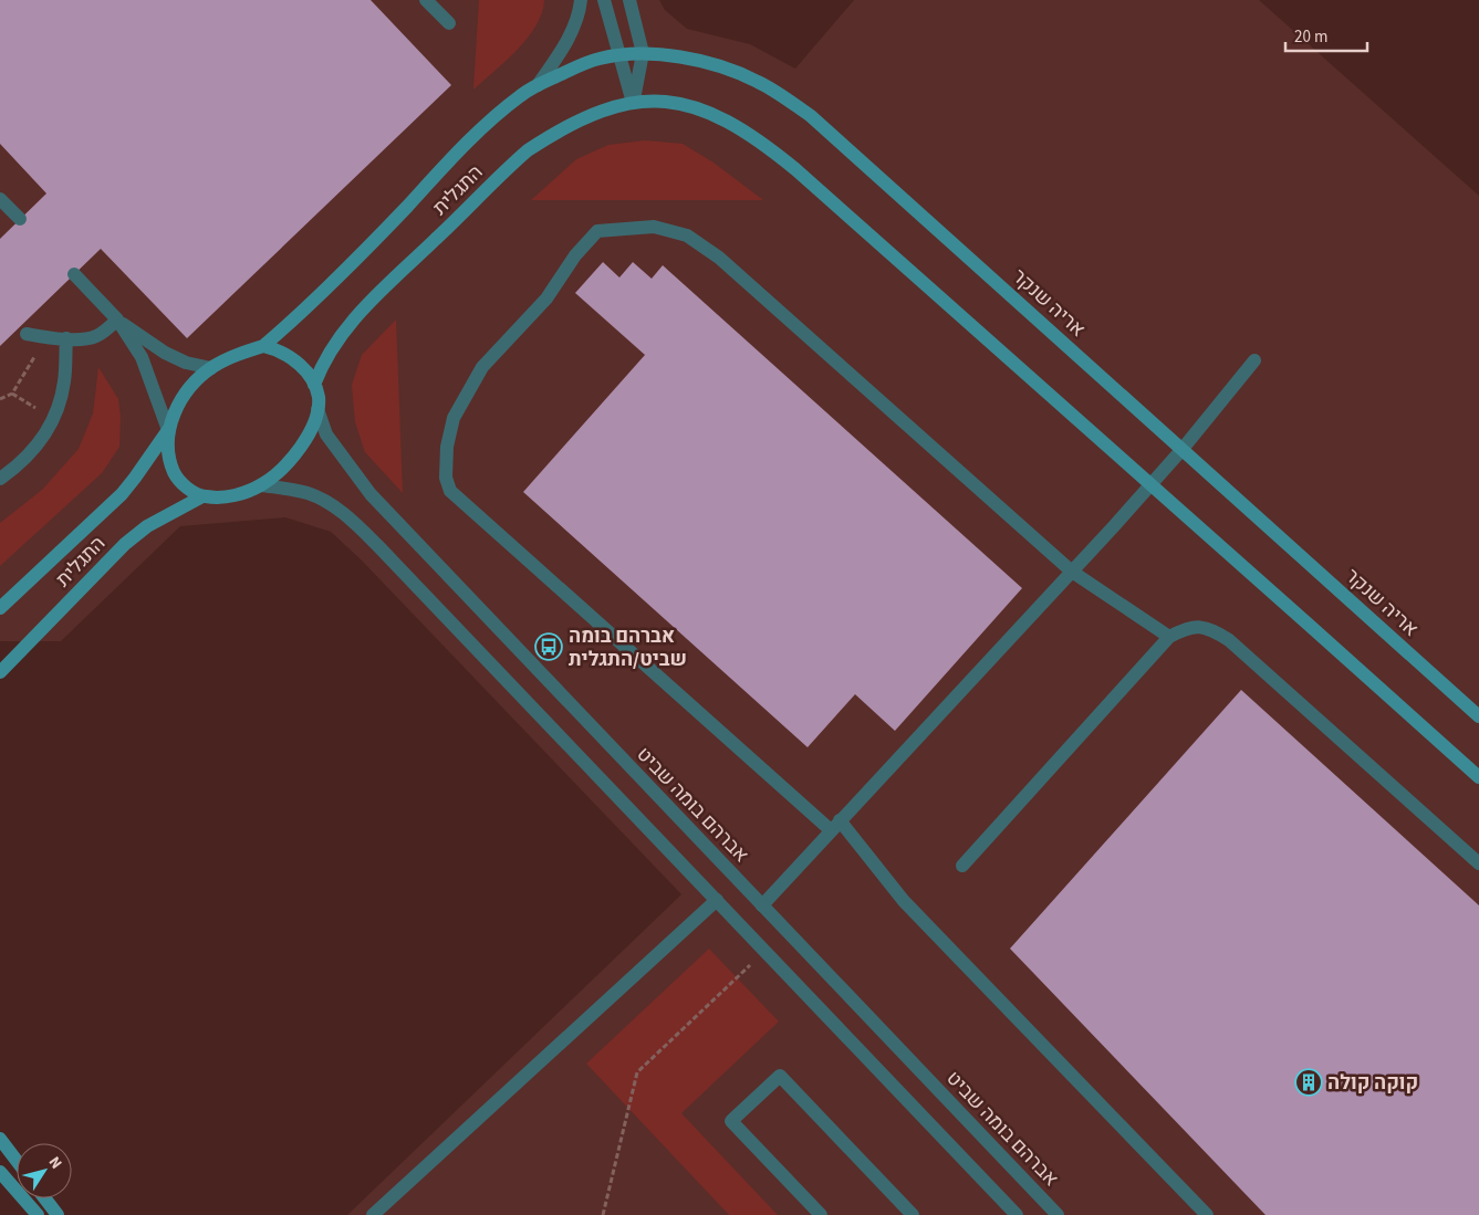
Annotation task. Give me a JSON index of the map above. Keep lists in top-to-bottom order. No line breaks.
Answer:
{"streets":{"street":["התגלית","אריה שנקר","אברהם בומה שביט"]},"crossings":[["התגלית","אריה שנקר"],["התגלית","אברהם בומה שביט"]],"places":{"bus stop":["אברהם בומה שביט/התגלית"],"building":["קוקה קולה"]},"scale_bar":"20 m","north":"top right"}
